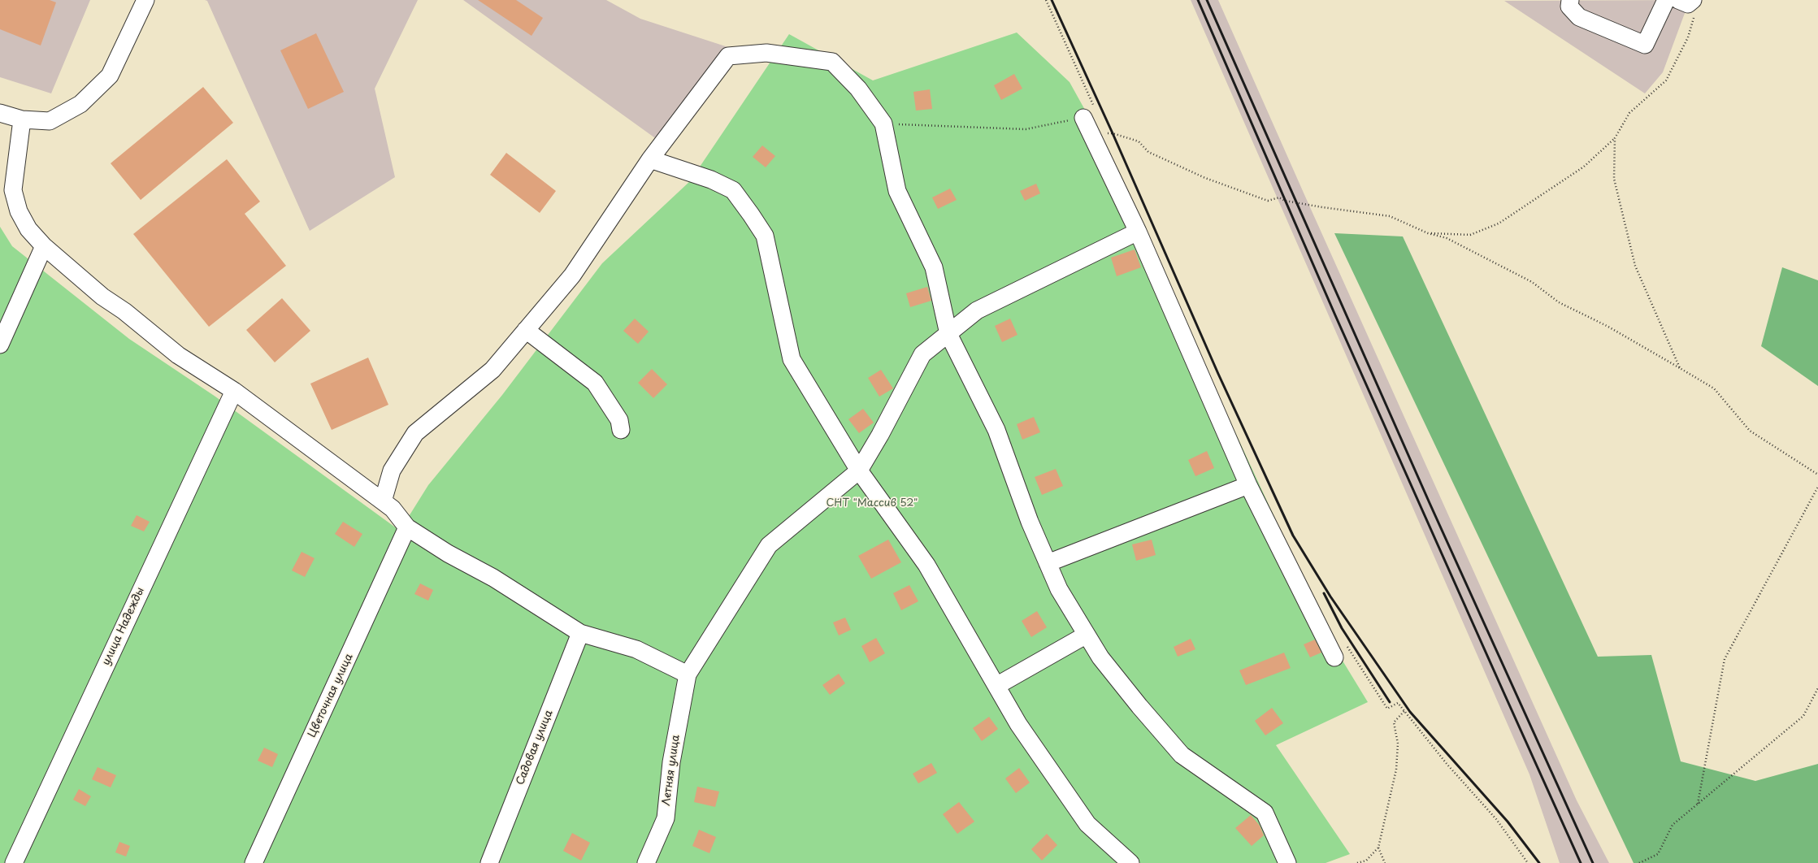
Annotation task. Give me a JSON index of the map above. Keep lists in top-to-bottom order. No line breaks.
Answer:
{"streets":{"street":["улица Надежды","Цветочная улица","Садовая улица","Летняя улица"]},"parks":["СНТ \"Массив 52\""]}
